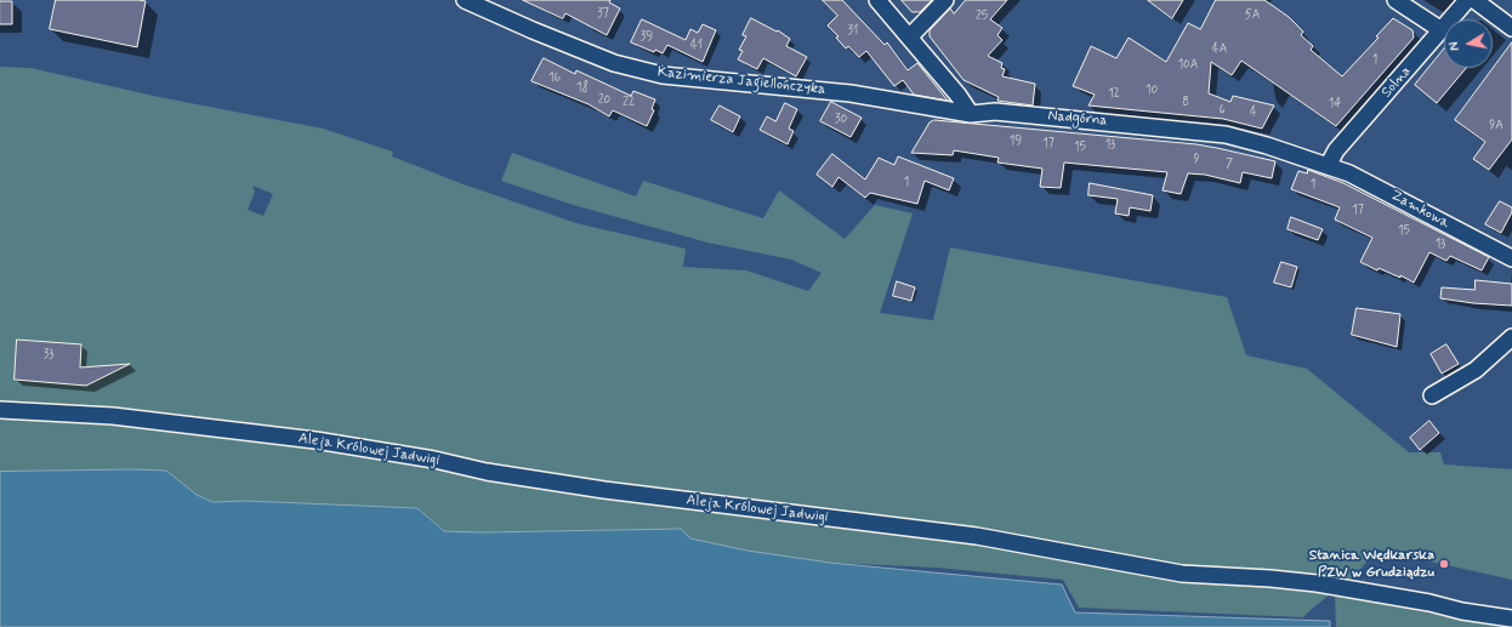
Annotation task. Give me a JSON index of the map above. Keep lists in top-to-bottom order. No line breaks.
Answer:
{"streets":{"street":["Kazimierza Jagiellończyka","Solna","Nadgórna","Zamkowa","Aleja Królowej Jadwigi"]},"crossings":[["Kazimierza Jagiellończyka","Nadgórna"],["Solna","Nadgórna"],["Solna","Zamkowa"],["Nadgórna","Zamkowa"]],"places":["Stanica Wędkarska PZW w Grudziądzu"],"house_numbers":["37","5A","25","31","39","41","4A","1","10A","16","18","10","12","20","22","8","14","6","4","30","9A","19","17","13","15","9","7","1","1","17","15","13","33"],"north":"left"}
